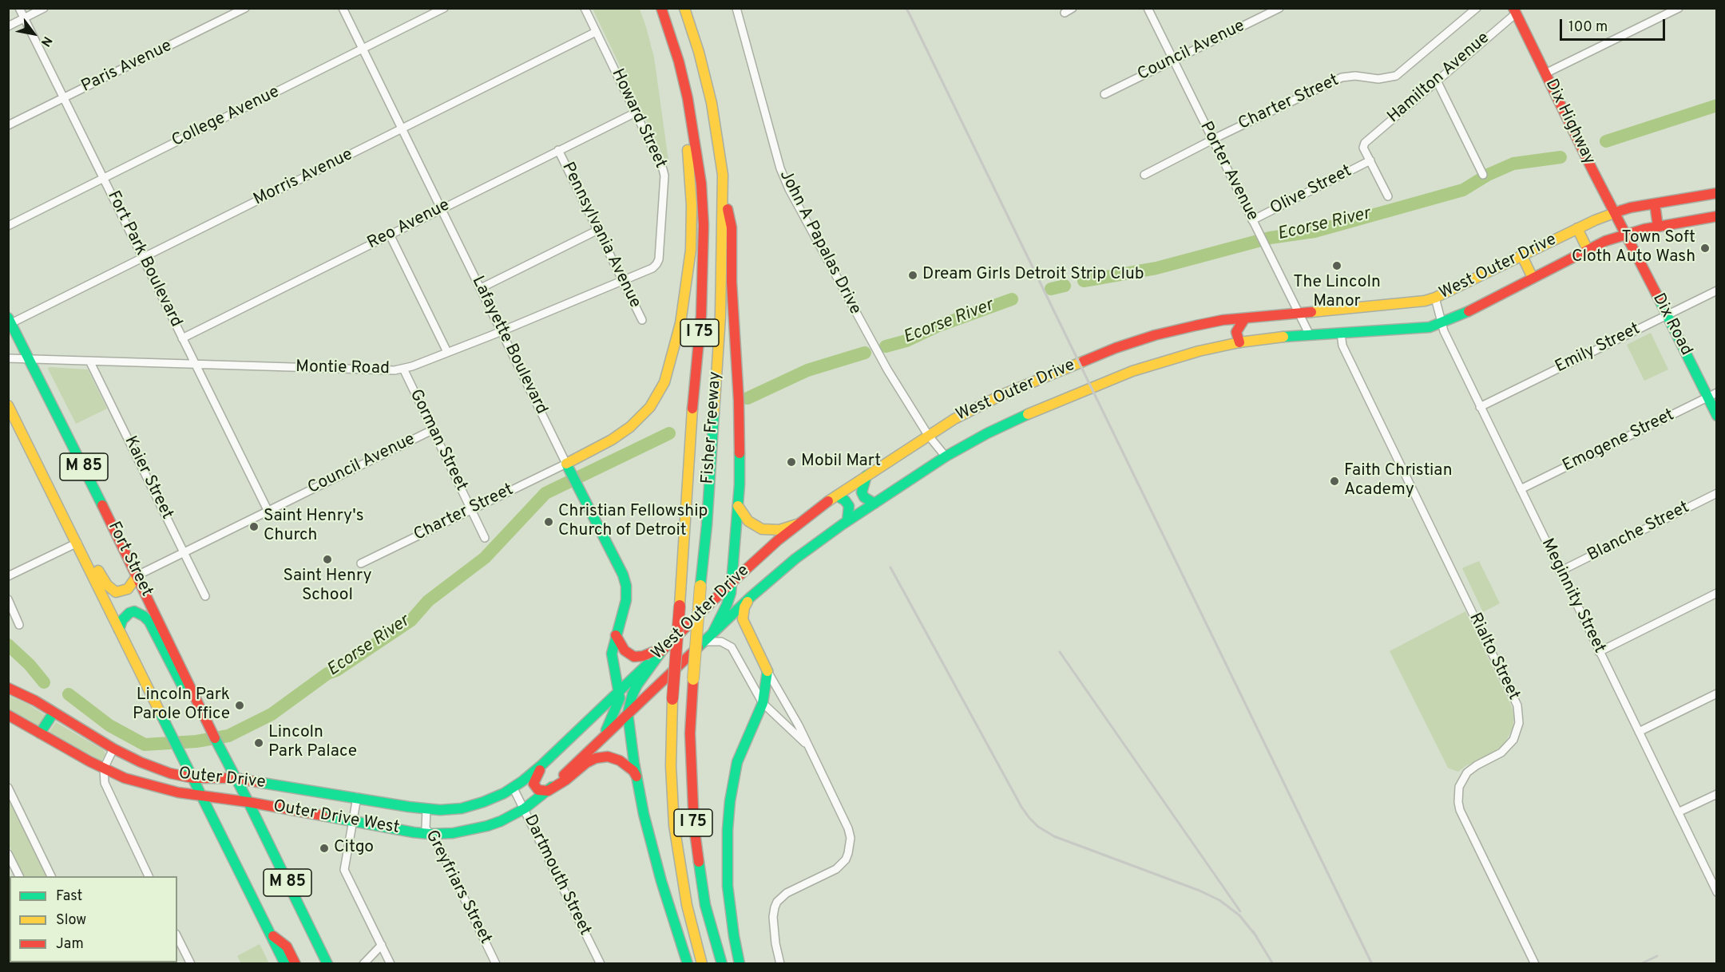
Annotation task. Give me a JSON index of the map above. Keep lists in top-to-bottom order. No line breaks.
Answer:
{"streets":{"main road":["Dix Highway","West Outer Drive","Dix Road","I 75","Lafayette Boulevard","Fisher Freeway","M 85","Fort Street","Outer Drive","Outer Drive West"],"street":["Council Avenue","Paris Avenue","Hamilton Avenue","Charter Street","College Avenue","Howard Street","Porter Avenue","Morris Avenue","Olive Street","Reo Avenue","Pennsylvania Avenue","John A Papalas Drive","Fort Park Boulevard","Emily Street","Montie Road","Gorman Street","Emogene Street","Kaier Street","Blanche Street","Meginnity Street","Rialto Street","Dartmouth Street","Greyfriars Street"]},"crossings":[["Council Avenue","Porter Avenue"],["Council Avenue","Fort Park Boulevard"],["Council Avenue","Gorman Street"],["Council Avenue","Kaier Street"],["Council Avenue","Fort Street"],["Paris Avenue","Fort Park Boulevard"],["Hamilton Avenue","Dix Highway"],["Hamilton Avenue","Olive Street"],["Charter Street","Porter Avenue"],["Charter Street","Lafayette Boulevard"],["Charter Street","Gorman Street"],["College Avenue","Fort Park Boulevard"],["College Avenue","Lafayette Boulevard"],["Howard Street","Morris Avenue"],["Howard Street","Reo Avenue"],["Howard Street","Montie Road"],["Dix Highway","West Outer Drive"],["Dix Highway","Dix Road"],["Porter Avenue","Olive Street"],["Porter Avenue","West Outer Drive"],["Morris Avenue","Fort Park Boulevard"],["Morris Avenue","Lafayette Boulevard"],["Morris Avenue","Fort Street"],["Reo Avenue","Pennsylvania Avenue"],["Reo Avenue","Fort Park Boulevard"],["Reo Avenue","Lafayette Boulevard"],["Pennsylvania Avenue","Montie Road"],["John A Papalas Drive","West Outer Drive"],["Fort Park Boulevard","Montie Road"],["West Outer Drive","Dix Road"],["West Outer Drive","Lafayette Boulevard"],["West Outer Drive","Meginnity Street"],["West Outer Drive","Rialto Street"],["West Outer Drive","Outer Drive"],["West Outer Drive","Outer Drive West"],["West Outer Drive","Dartmouth Street"],["West Outer Drive","Greyfriars Street"],["Dix Road","Emily Street"],["Dix Road","Emogene Street"],["Lafayette Boulevard","Montie Road"],["Emily Street","Meginnity Street"],["Montie Road","Gorman Street"],["Montie Road","Kaier Street"],["Montie Road","Fort Street"],["Emogene Street","Meginnity Street"],["M 85","Fort Street"],["M 85","Outer Drive"],["M 85","Outer Drive West"],["Blanche Street","Meginnity Street"],["Fort Street","Outer Drive"],["Fort Street","Outer Drive West"],["Outer Drive","Greyfriars Street"],["Outer Drive West","Greyfriars Street"]],"water":["Ecorse River"],"places":["Town Soft Cloth Auto Wash","The Lincoln Manor","Dream Girls Detroit Strip Club","Mobil Mart","Faith Christian Academy","Christian Fellowship Church of Detroit","Saint Henry's Church","Saint Henry School","Lincoln Park Parole Office","Lincoln Park Palace","Citgo"],"legend":["Fast","Slow","Jam"],"scale_bar":"100 m","north":"bottom right"}
